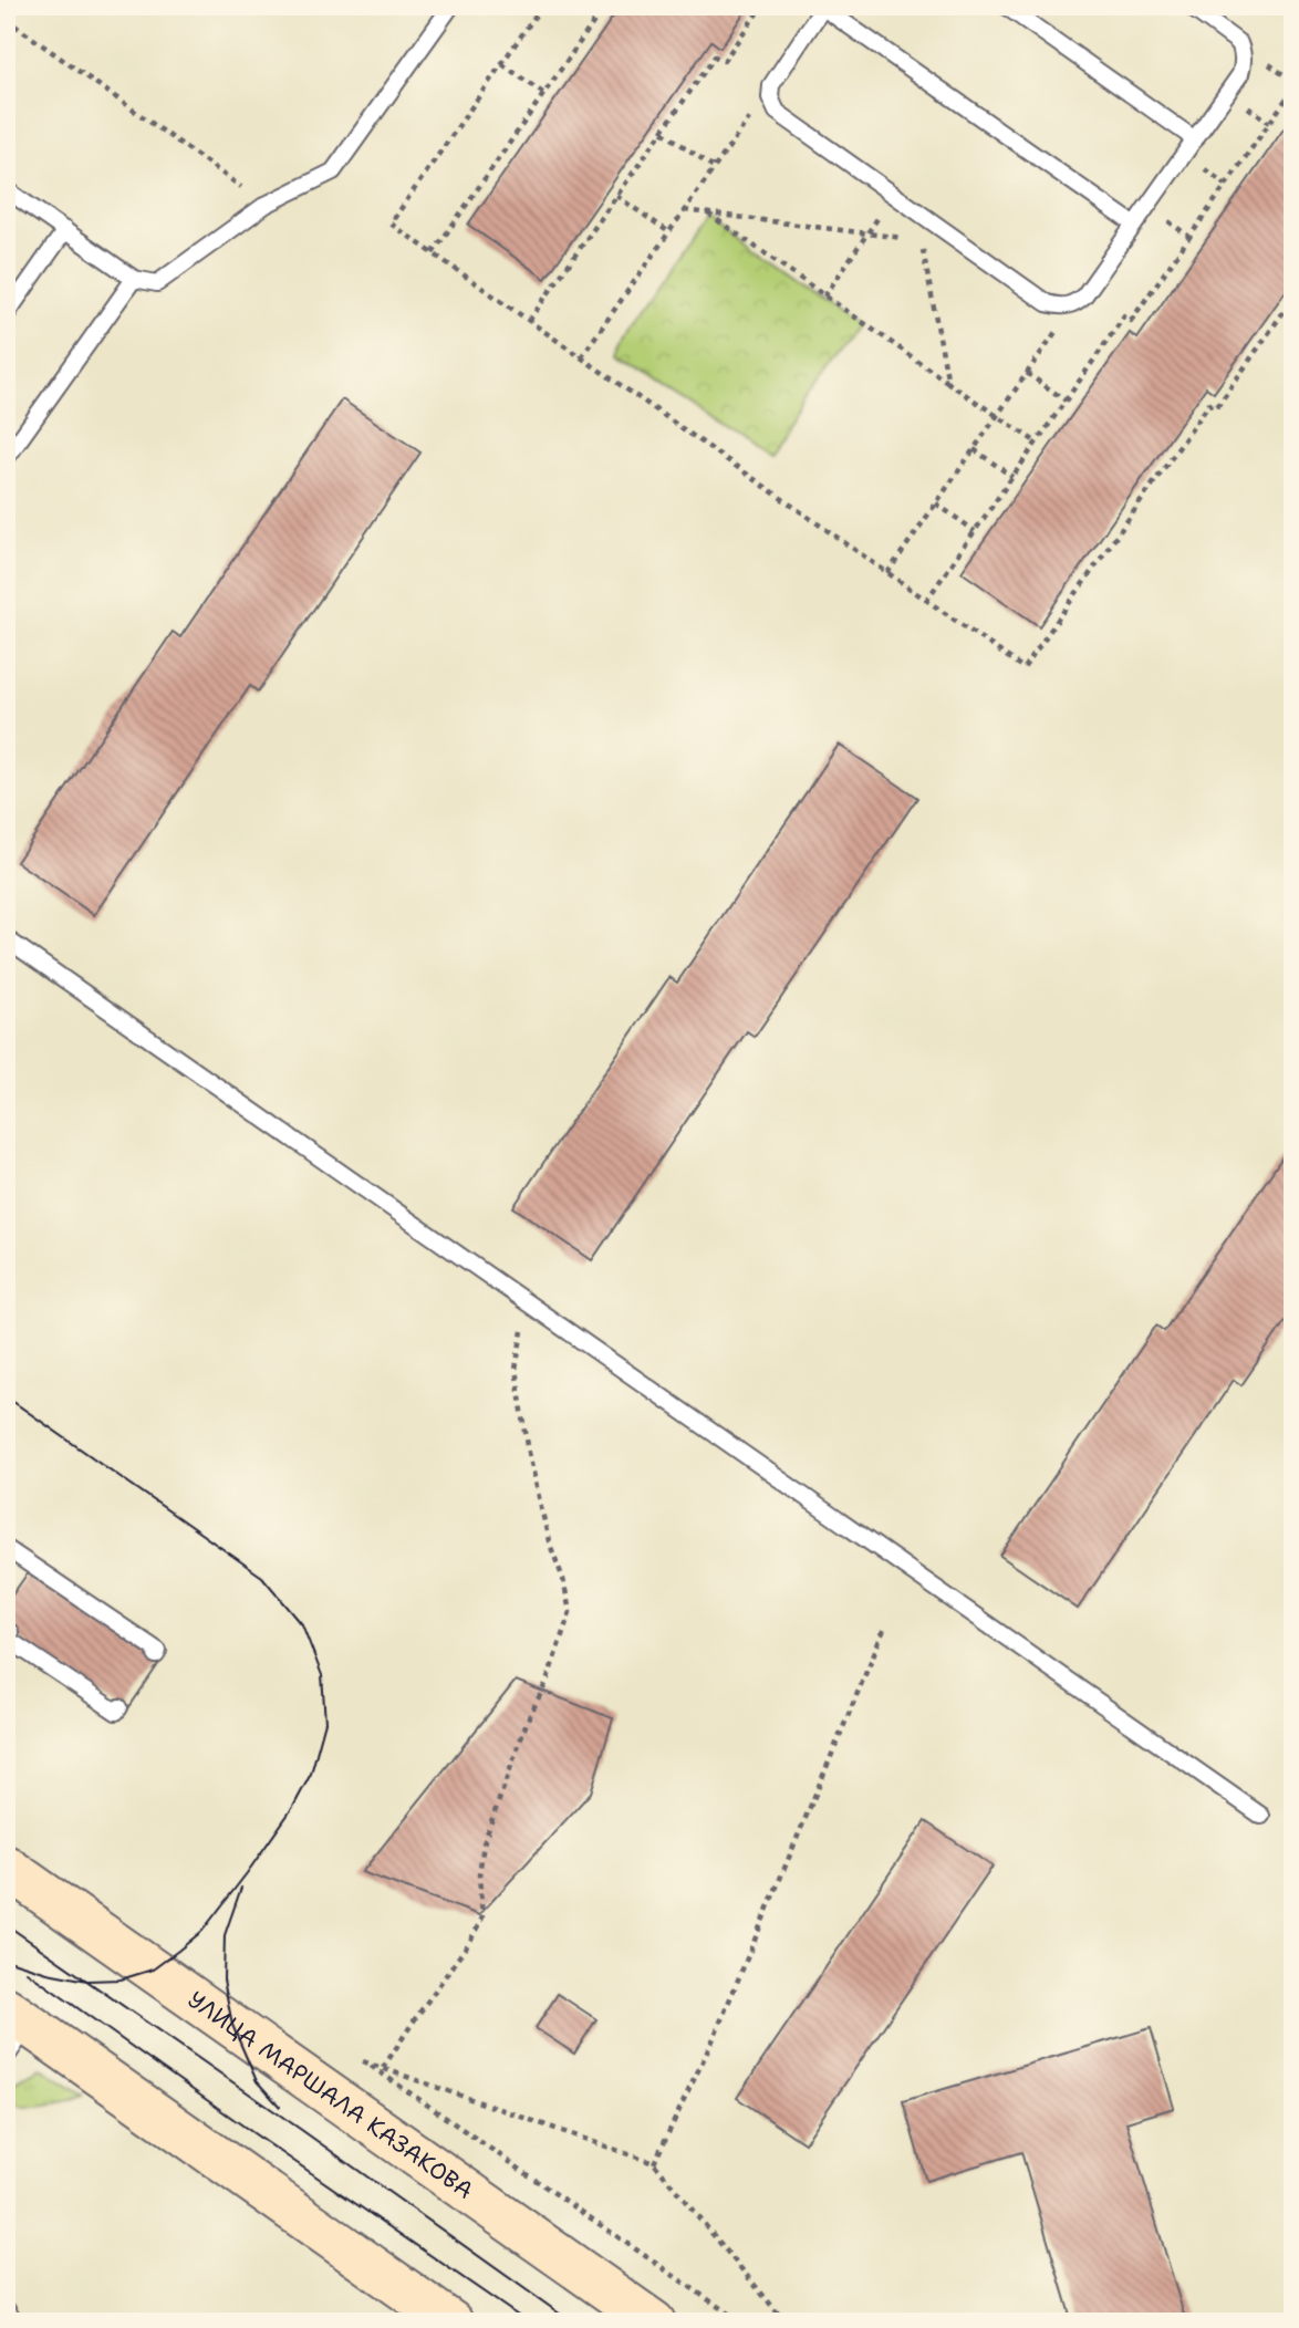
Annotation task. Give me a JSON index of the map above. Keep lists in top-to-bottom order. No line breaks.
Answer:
{"streets":{"main road":["УЛИЦА МАРШАЛА КАЗАКОВА"]}}
